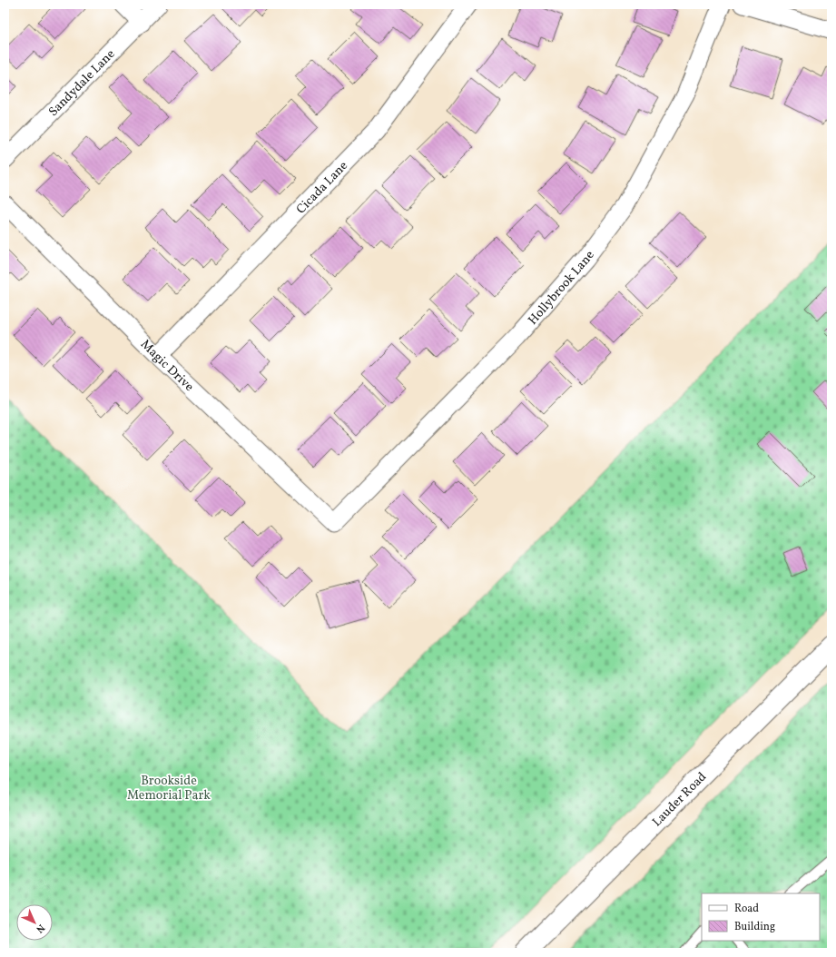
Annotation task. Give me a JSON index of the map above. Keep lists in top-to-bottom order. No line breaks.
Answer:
{"streets":{"main road":["Lauder Road"],"street":["Sandydale Lane","Cicada Lane","Hollybrook Lane","Magic Drive"]},"crossings":[["Cicada Lane","Magic Drive"],["Hollybrook Lane","Magic Drive"]],"parks":["Brookside Memorial Park"],"legend":["Road","Building"],"north":"bottom right"}
